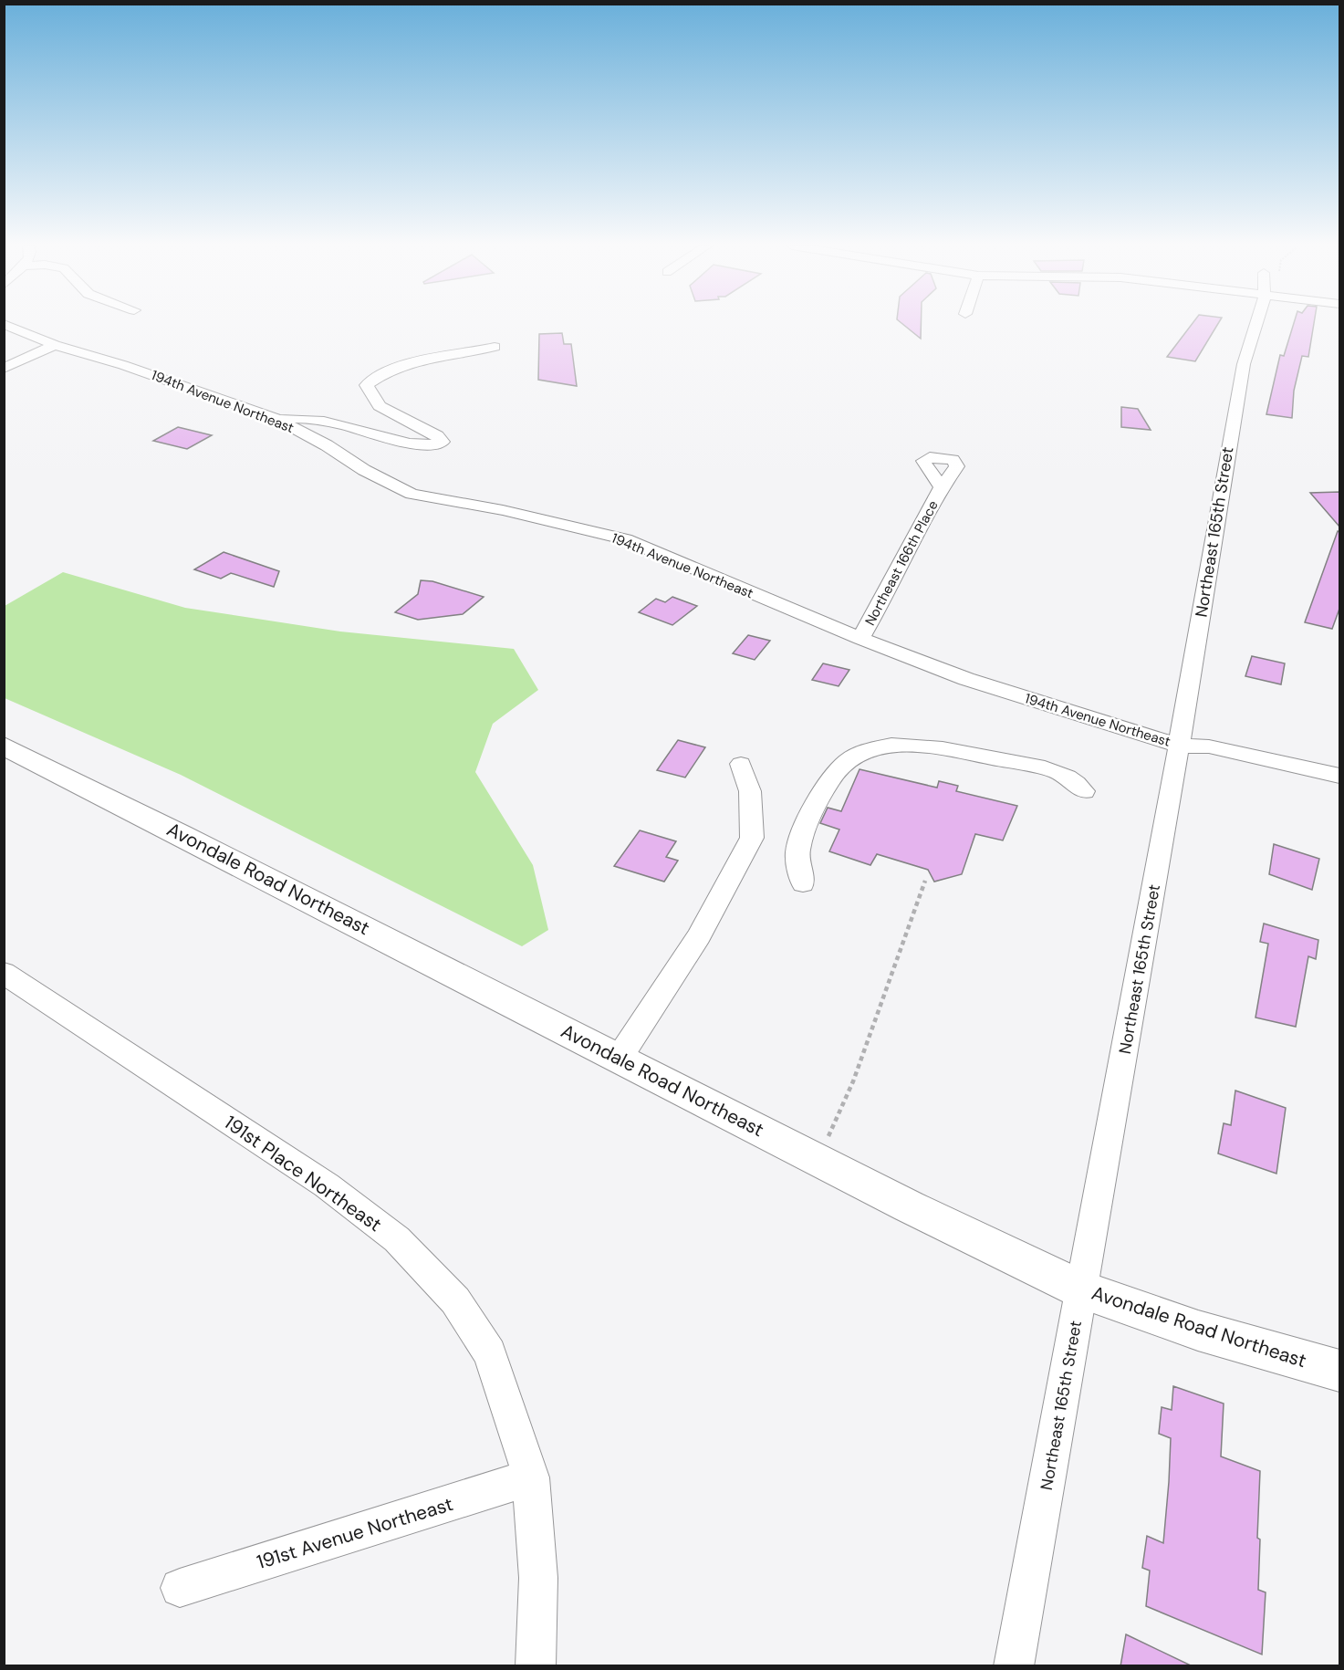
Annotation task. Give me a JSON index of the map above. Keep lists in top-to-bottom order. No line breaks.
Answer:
{"streets":{"main road":["Avondale Road Northeast"],"street":["194th Avenue Northeast","Northeast 165th Street","Northeast 166th Place","191st Place Northeast","191st Avenue Northeast"]},"crossings":[["194th Avenue Northeast","Northeast 165th Street"],["194th Avenue Northeast","Northeast 166th Place"],["Northeast 165th Street","Avondale Road Northeast"],["191st Place Northeast","191st Avenue Northeast"]]}
